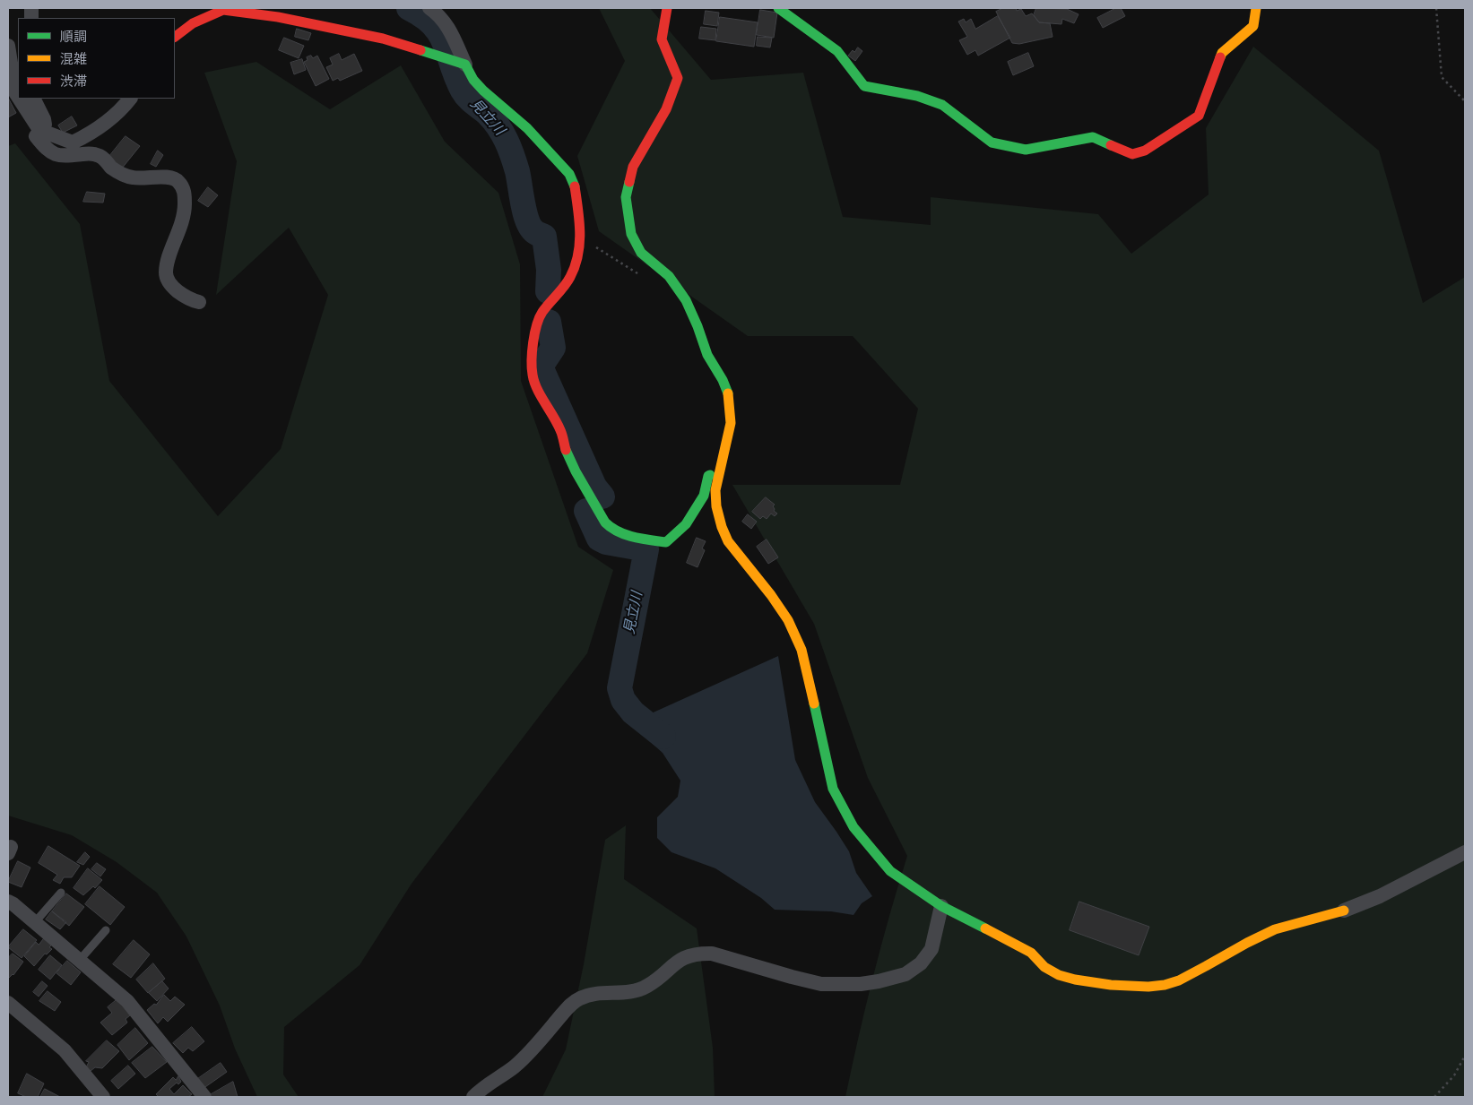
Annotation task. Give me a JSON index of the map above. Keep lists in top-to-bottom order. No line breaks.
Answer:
{"water":["見立川"],"legend":["順調","混雑","渋滞"]}
